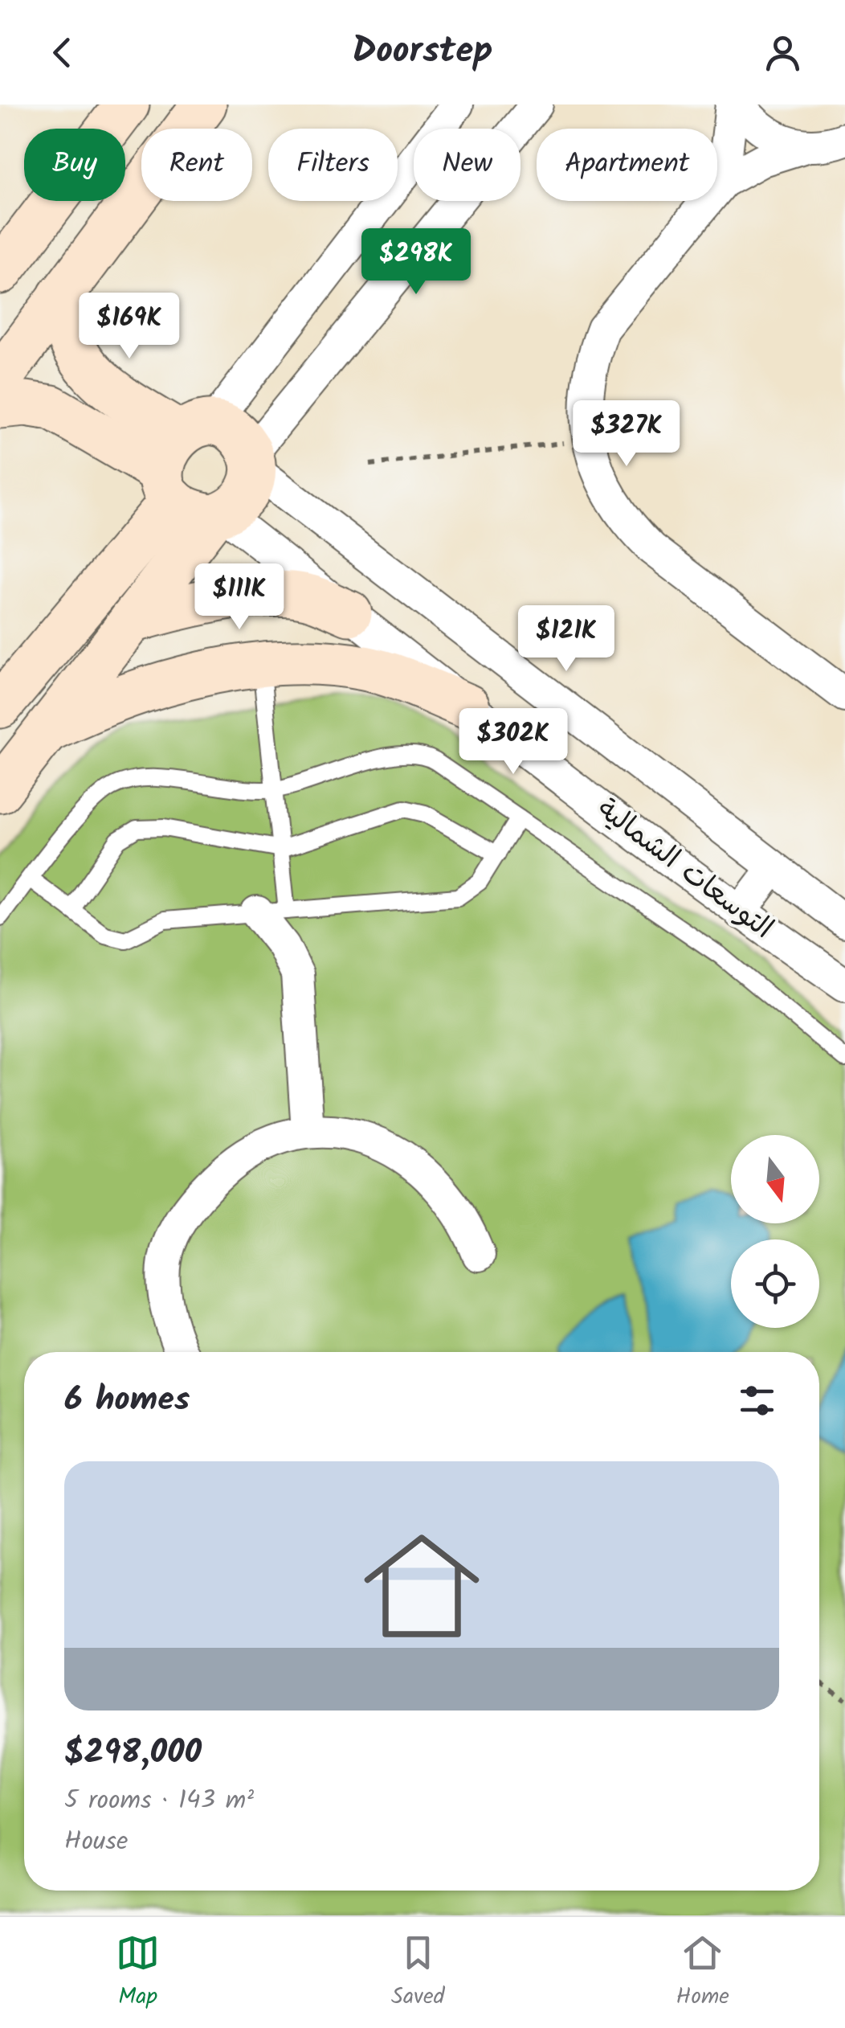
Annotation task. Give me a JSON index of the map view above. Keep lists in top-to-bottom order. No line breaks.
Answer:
{"streets":{"street":["التوسعات الشمالية"]},"north":"bottom","page":{"header":"Doorstep","chip":["Buy","Rent","Filters","New","Apartment"],"price":["$298K","$169K","$327K","$111K","$121K","$302K"],"heading":"6 homes","list":[{"name":"$298,000","note":"5 rooms · 143 m² · House"}],"tabs":["Map","Saved","Home"]}}
